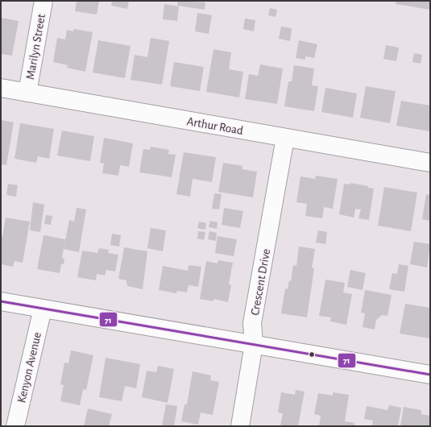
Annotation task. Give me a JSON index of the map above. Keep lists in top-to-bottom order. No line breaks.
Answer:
{"streets":{"street":["Marilyn Street","Arthur Road","Crescent Drive","Kenyon Avenue"]},"crossings":[["Marilyn Street","Arthur Road"],["Arthur Road","Crescent Drive"]],"lines":["transit line 71"]}
